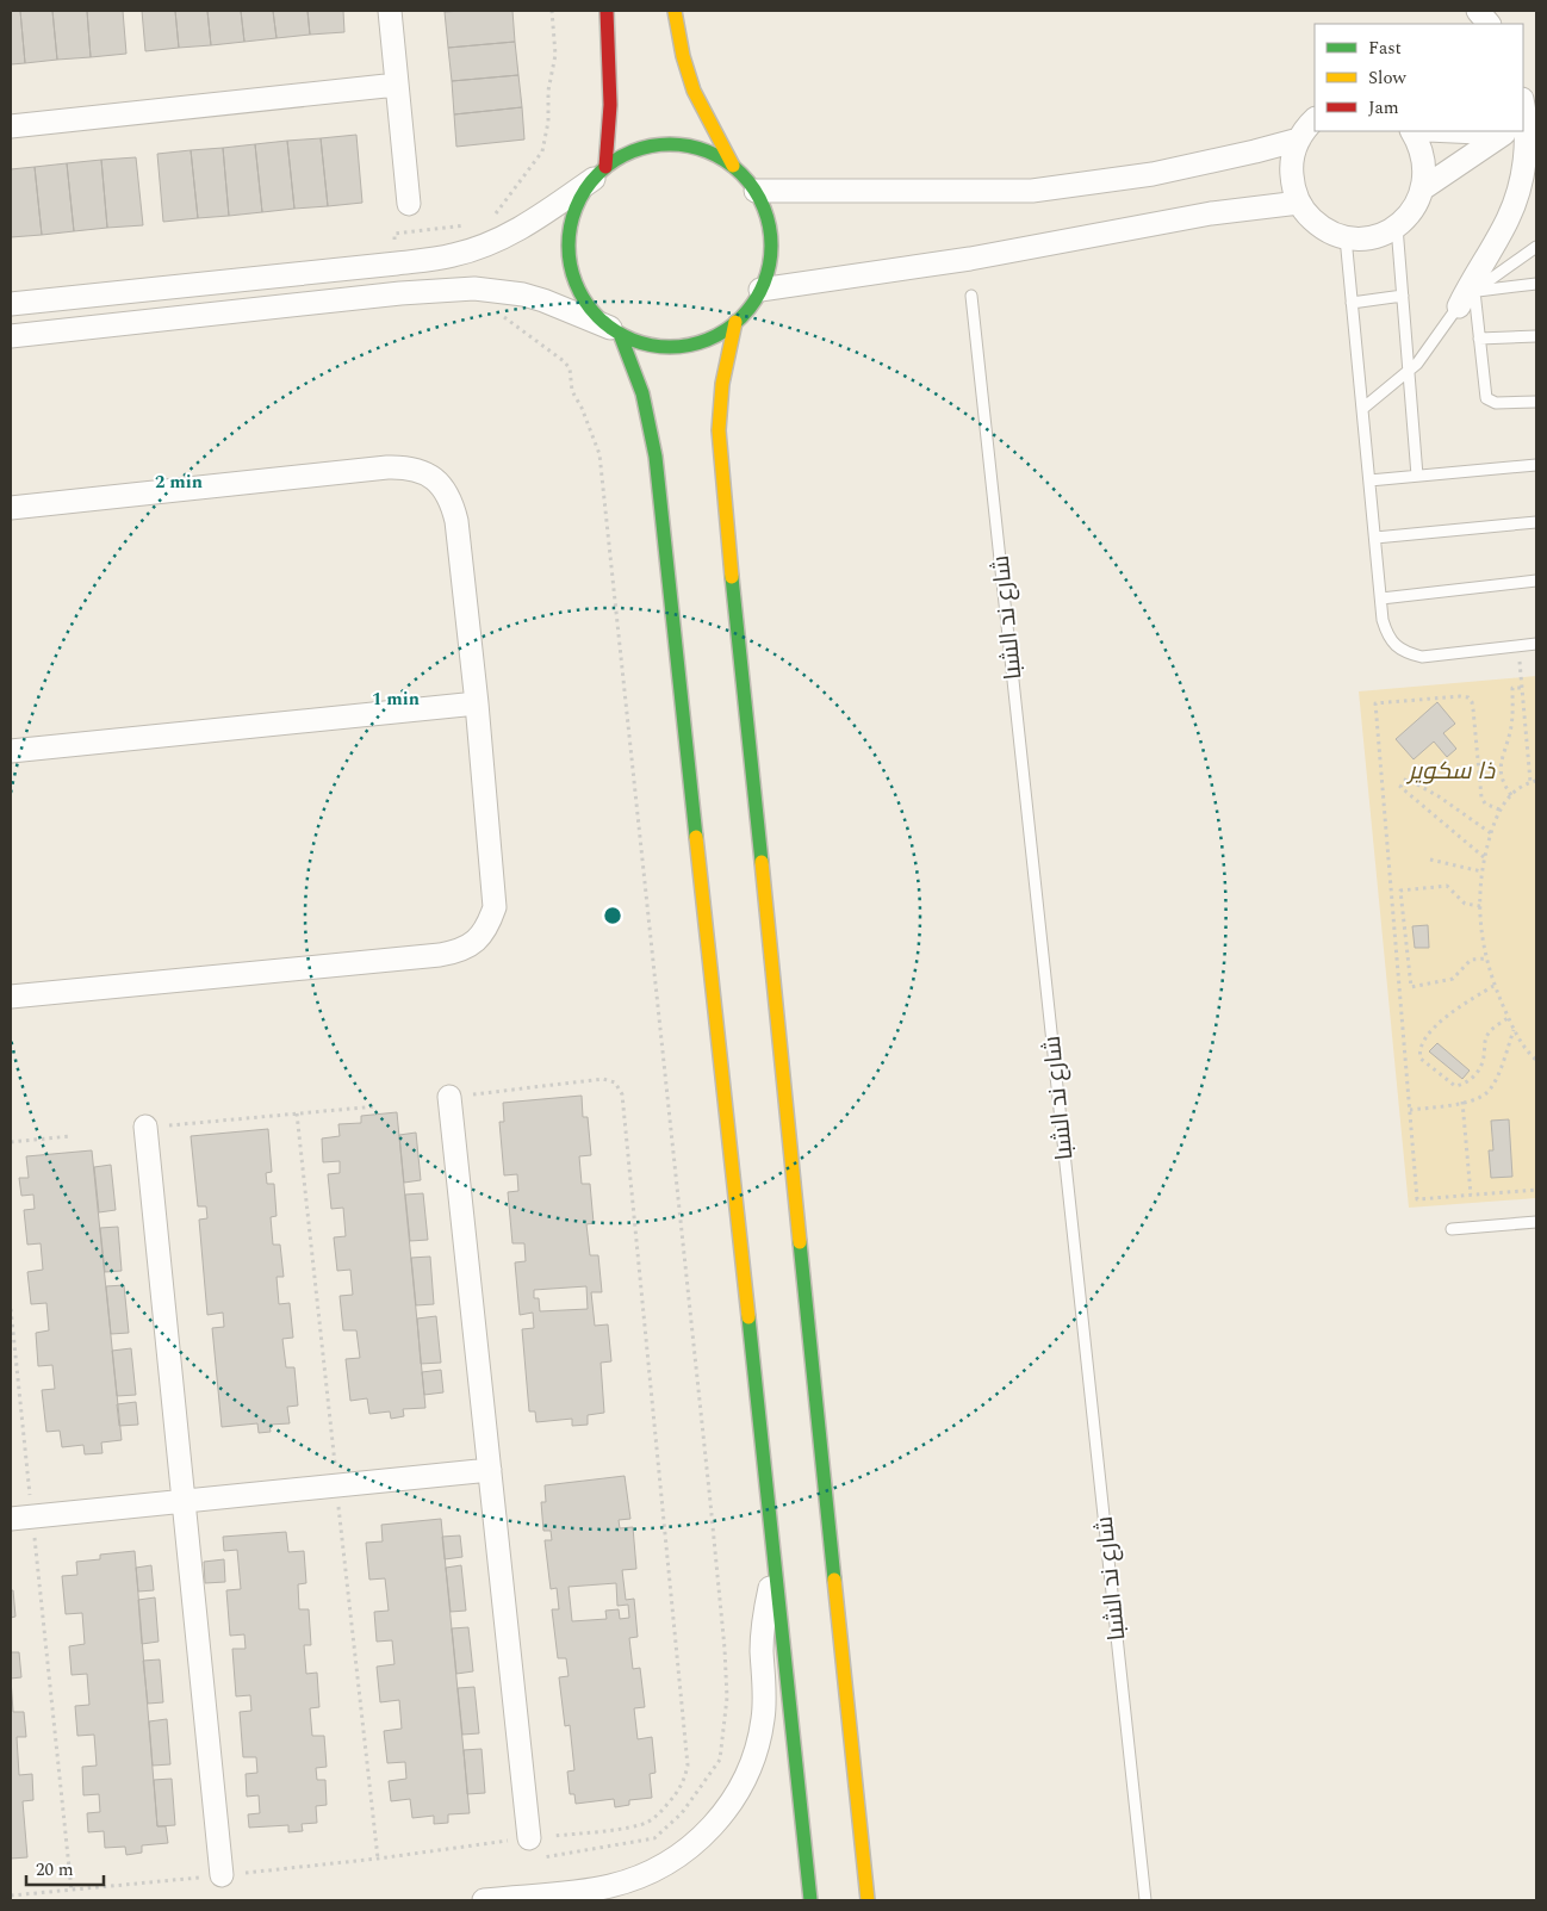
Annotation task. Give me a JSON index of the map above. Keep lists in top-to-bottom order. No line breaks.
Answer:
{"streets":{"lane":["شارع ند الشبا"]},"parks":["ذا سكوير"],"legend":["Fast","Slow","Jam"],"scale_bar":"20 m","rings":["2 min","1 min"]}
